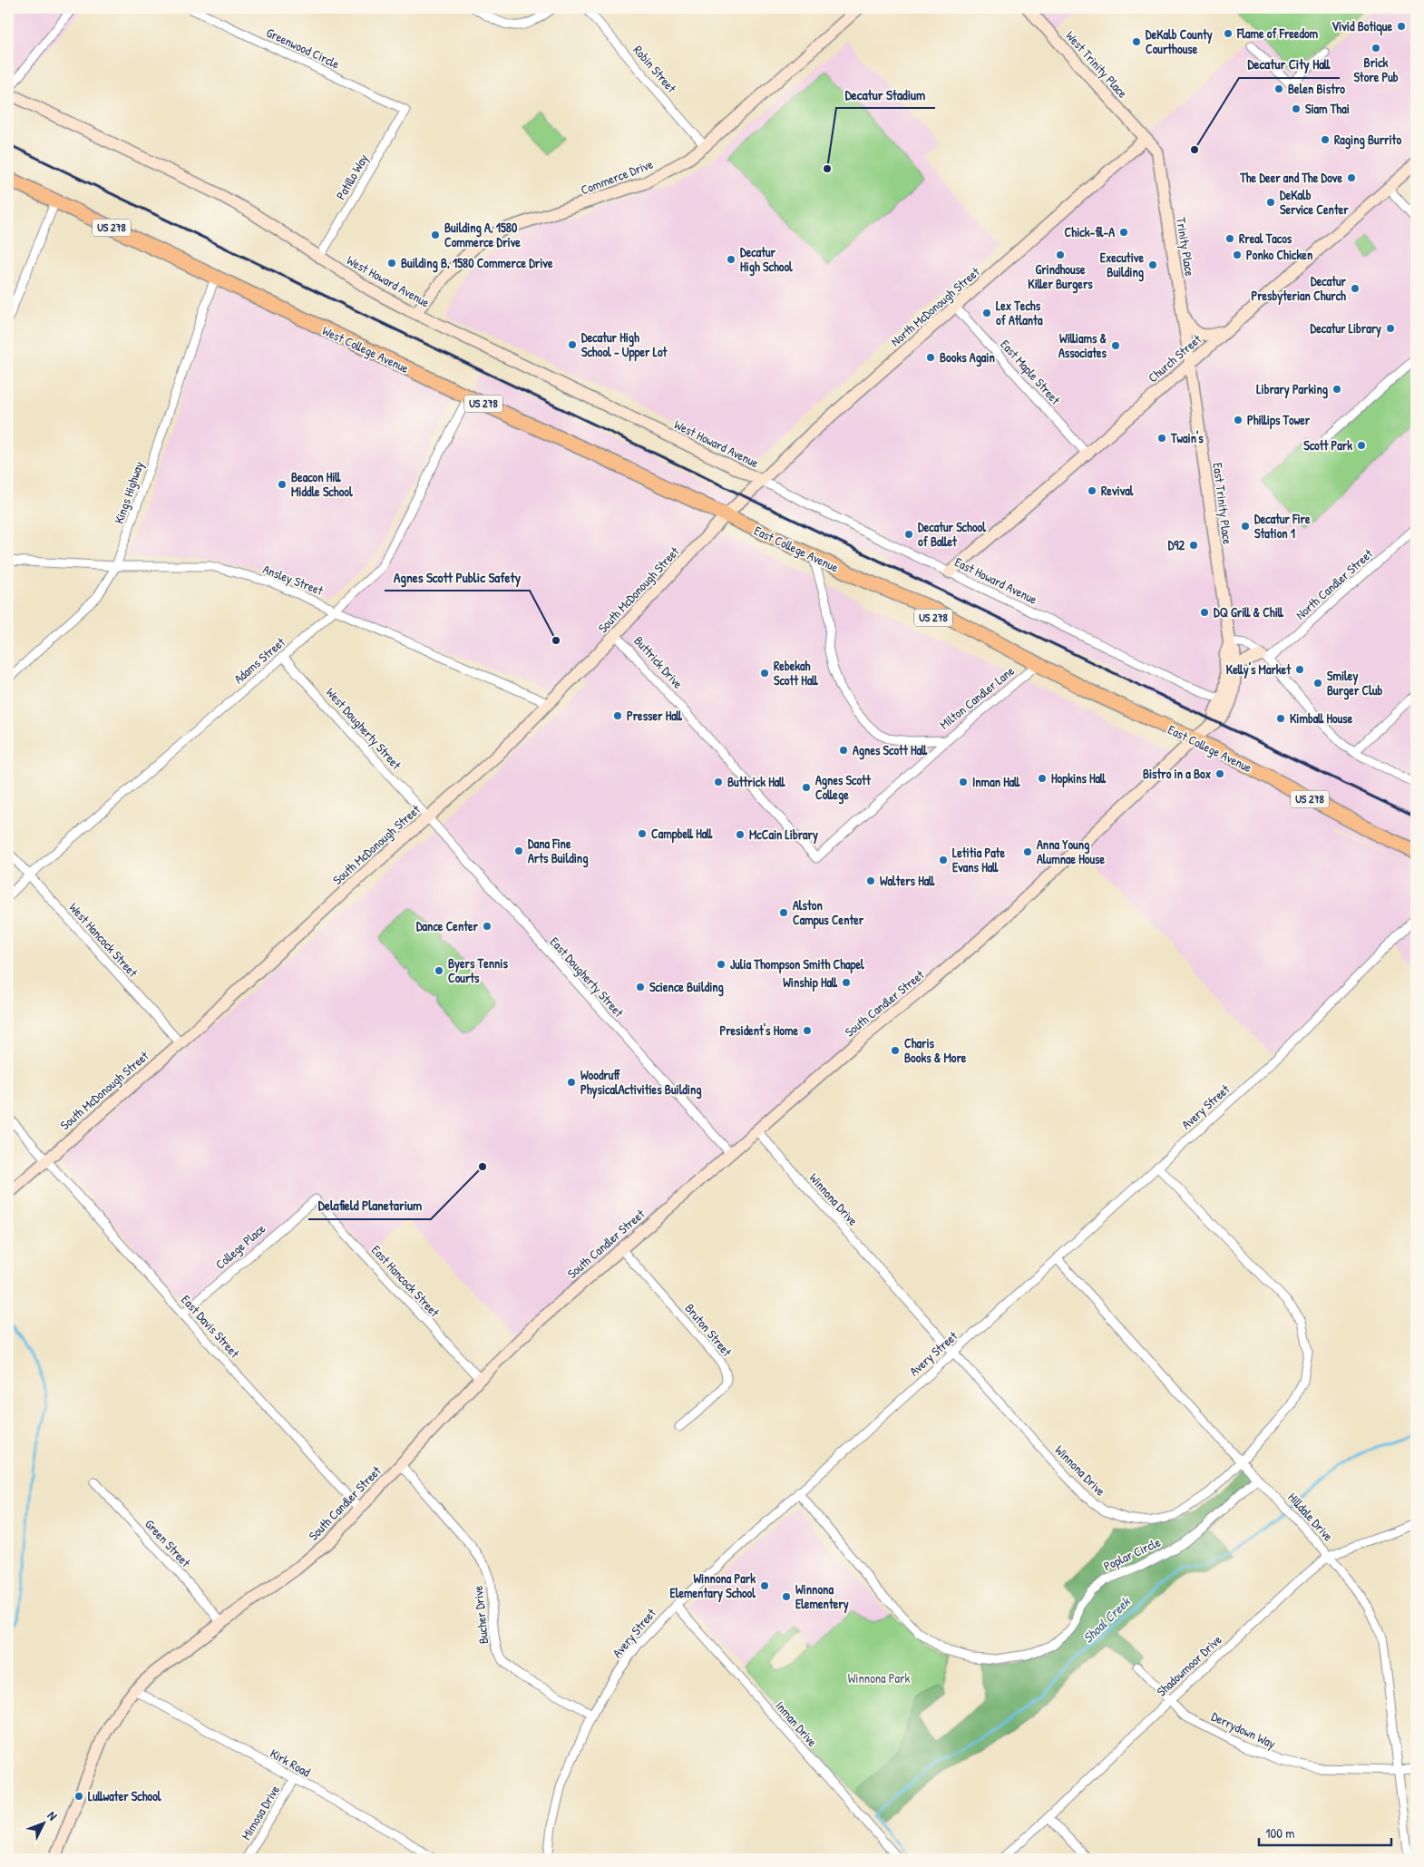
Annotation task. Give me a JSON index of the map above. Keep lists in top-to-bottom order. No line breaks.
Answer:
{"streets":{"main road":["US 278","West College Avenue","East College Avenue"],"street":["Greenwood Circle","West Trinity Place","Robin Street","Patillo Way","Commerce Drive","Trinity Place","West Howard Avenue","North McDonough Street","Church Street","East Maple Street","Kings Highway","East Trinity Place","Ansley Street","East Howard Avenue","North Candler Street","South McDonough Street","Adams Street","Buttrick Drive","Milton Candler Lane","West Dougherty Street","West Hancock Street","East Dougherty Street","South Candler Street","Avery Street","Winnona Drive","College Place","East Hancock Street","East Davis Street","Bruton Street","Hilldale Drive","Green Street","Poplar Circle","Bucher Drive","Shadowmoor Drive","Inman Drive","Derrydown Way","Kirk Road","Mimosa Drive"]},"crossings":[["Greenwood Circle","Patillo Way"],["West Trinity Place","Trinity Place"],["West Trinity Place","North McDonough Street"],["Robin Street","Commerce Drive"],["Patillo Way","West Howard Avenue"],["Commerce Drive","West Howard Avenue"],["Trinity Place","North McDonough Street"],["Trinity Place","Church Street"],["Trinity Place","East Trinity Place"],["West Howard Avenue","North McDonough Street"],["West Howard Avenue","East Howard Avenue"],["North McDonough Street","East Maple Street"],["North McDonough Street","East Howard Avenue"],["North McDonough Street","South McDonough Street"],["West College Avenue","Kings Highway"],["West College Avenue","East College Avenue"],["West College Avenue","South McDonough Street"],["West College Avenue","Adams Street"],["Church Street","East Maple Street"],["Church Street","East Trinity Place"],["Church Street","East Howard Avenue"],["Kings Highway","Ansley Street"],["East Trinity Place","East Howard Avenue"],["East Trinity Place","South Candler Street"],["East College Avenue","South McDonough Street"],["East College Avenue","Milton Candler Lane"],["East College Avenue","South Candler Street"],["Ansley Street","South McDonough Street"],["Ansley Street","Adams Street"],["South McDonough Street","Buttrick Drive"],["South McDonough Street","West Dougherty Street"],["South McDonough Street","West Hancock Street"],["South McDonough Street","East Dougherty Street"],["South McDonough Street","East Davis Street"],["Adams Street","West Dougherty Street"],["Adams Street","West Hancock Street"],["Buttrick Drive","Milton Candler Lane"],["West Dougherty Street","East Dougherty Street"],["East Dougherty Street","South Candler Street"],["South Candler Street","Winnona Drive"],["South Candler Street","East Hancock Street"],["South Candler Street","East Davis Street"],["South Candler Street","Bruton Street"],["South Candler Street","Green Street"],["South Candler Street","Bucher Drive"],["South Candler Street","Kirk Road"],["Avery Street","Winnona Drive"],["Avery Street","Hilldale Drive"],["Avery Street","Poplar Circle"],["Avery Street","Bucher Drive"],["Avery Street","Inman Drive"],["Winnona Drive","Hilldale Drive"],["College Place","East Hancock Street"],["College Place","East Davis Street"],["Hilldale Drive","Poplar Circle"],["Hilldale Drive","Shadowmoor Drive"],["Hilldale Drive","Derrydown Way"],["Shadowmoor Drive","Derrydown Way"],["Kirk Road","Mimosa Drive"]],"water":["Shoal Creek"],"parks":["Winnona Park"],"places":["Vivid Botique","Flame of Freedom","DeKalb County Courthouse","Brick Store Pub","Belen Bistro","Siam Thai","Raging Burrito","Decatur City Hall","Decatur Stadium","The Deer and The Dove","DeKalb Service Center","Chick-fil-A","Building A, 1580 Commerce Drive","Rreal Tacos","Grindhouse Killer Burgers","Ponko Chicken","Decatur High School","Building B, 1580 Commerce Drive","Executive Building","Decatur Presbyterian Church","Lex Techs of Atlanta","Decatur Library","Decatur High School - Upper Lot","Williams & Associates","Books Again","Library Parking","Phillips Tower","Twain's","Scott Park","Beacon Hill Middle School","Revival","Decatur Fire Station 1","Decatur School of Ballet","D92","DQ Grill & Chill","Agnes Scott Public Safety","Kelly's Market","Rebekah Scott Hall","Smiley Burger Club","Presser Hall","Kimball House","Agnes Scott Hall","Bistro in a Box","Hopkins Hall","Buttrick Hall","Inman Hall","Agnes Scott College","Campbell Hall","McCain Library","Dana Fine Arts Building","Anna Young Alumnae House","Letitia Pate Evans Hall","Walters Hall","Alston Campus Center","Dance Center","Julia Thompson Smith Chapel","Byers Tennis Courts","Winship Hall","Science Building","President's Home","Charis Books & More","Woodruff PhysicalActivities Building","Delafield Planetarium","Winnona Park Elementary School","Winnona Elementery","Lullwater School"],"scale_bar":"100 m","north":"top right"}
